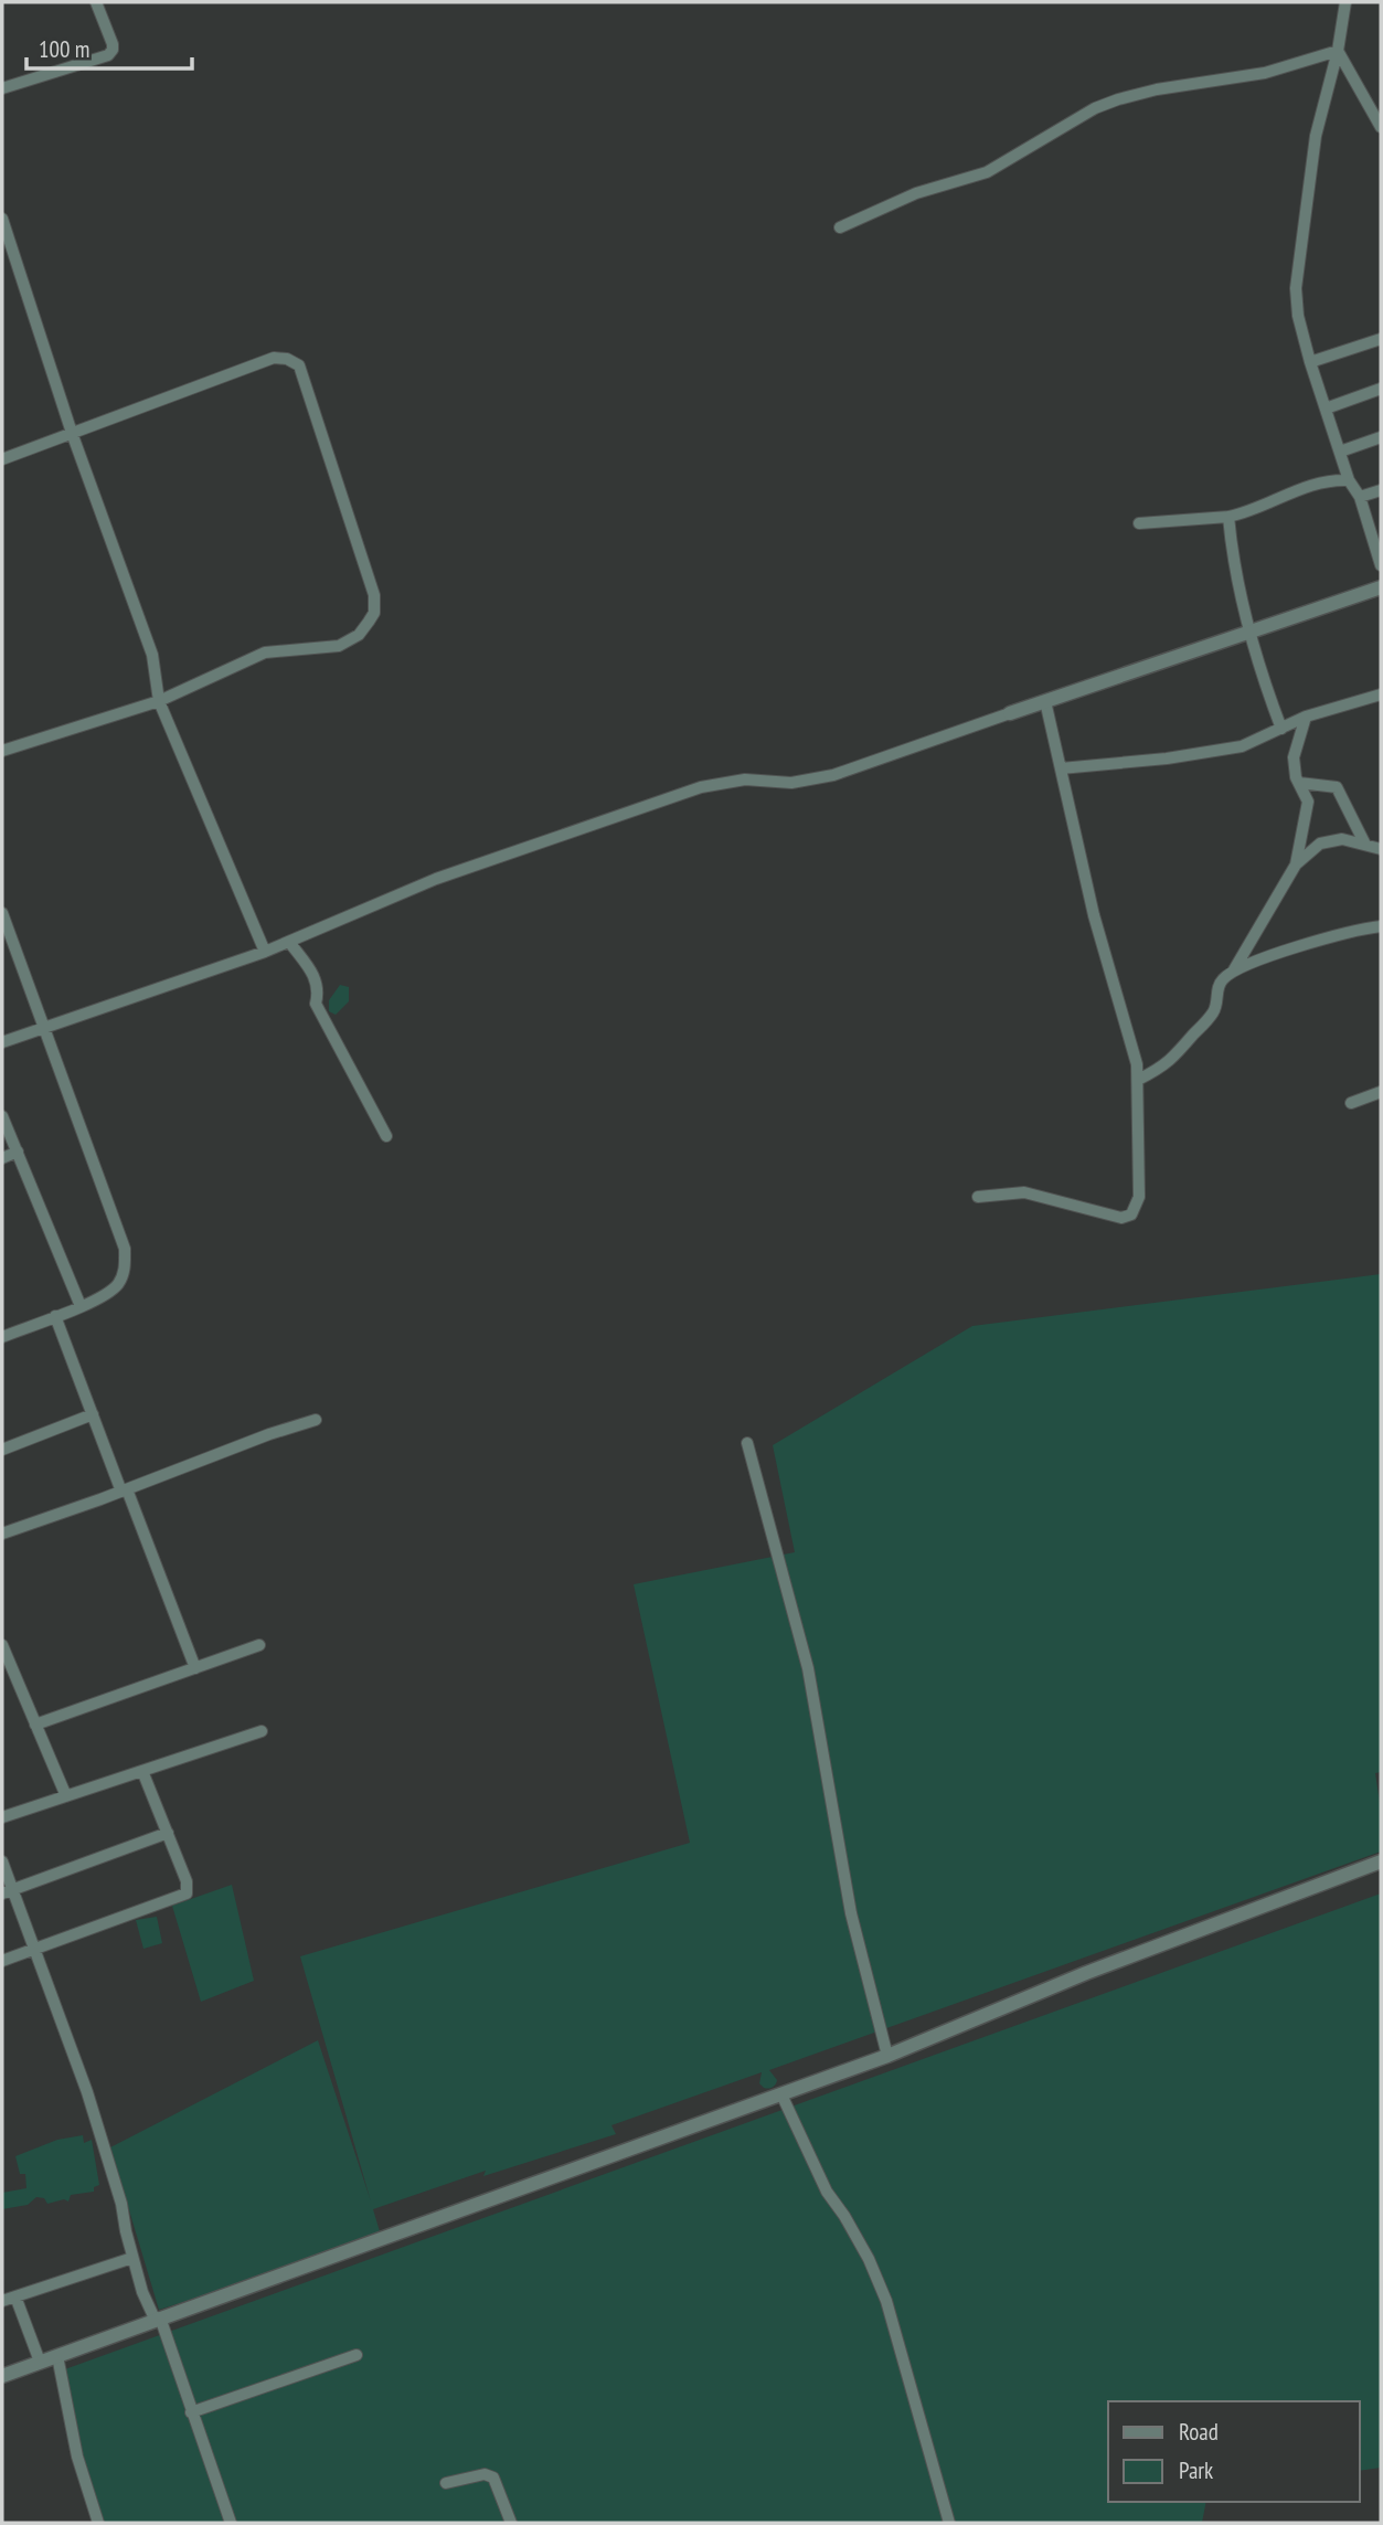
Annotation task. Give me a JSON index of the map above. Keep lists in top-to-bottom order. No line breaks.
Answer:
{"legend":["Road","Park"],"scale_bar":"100 m"}
